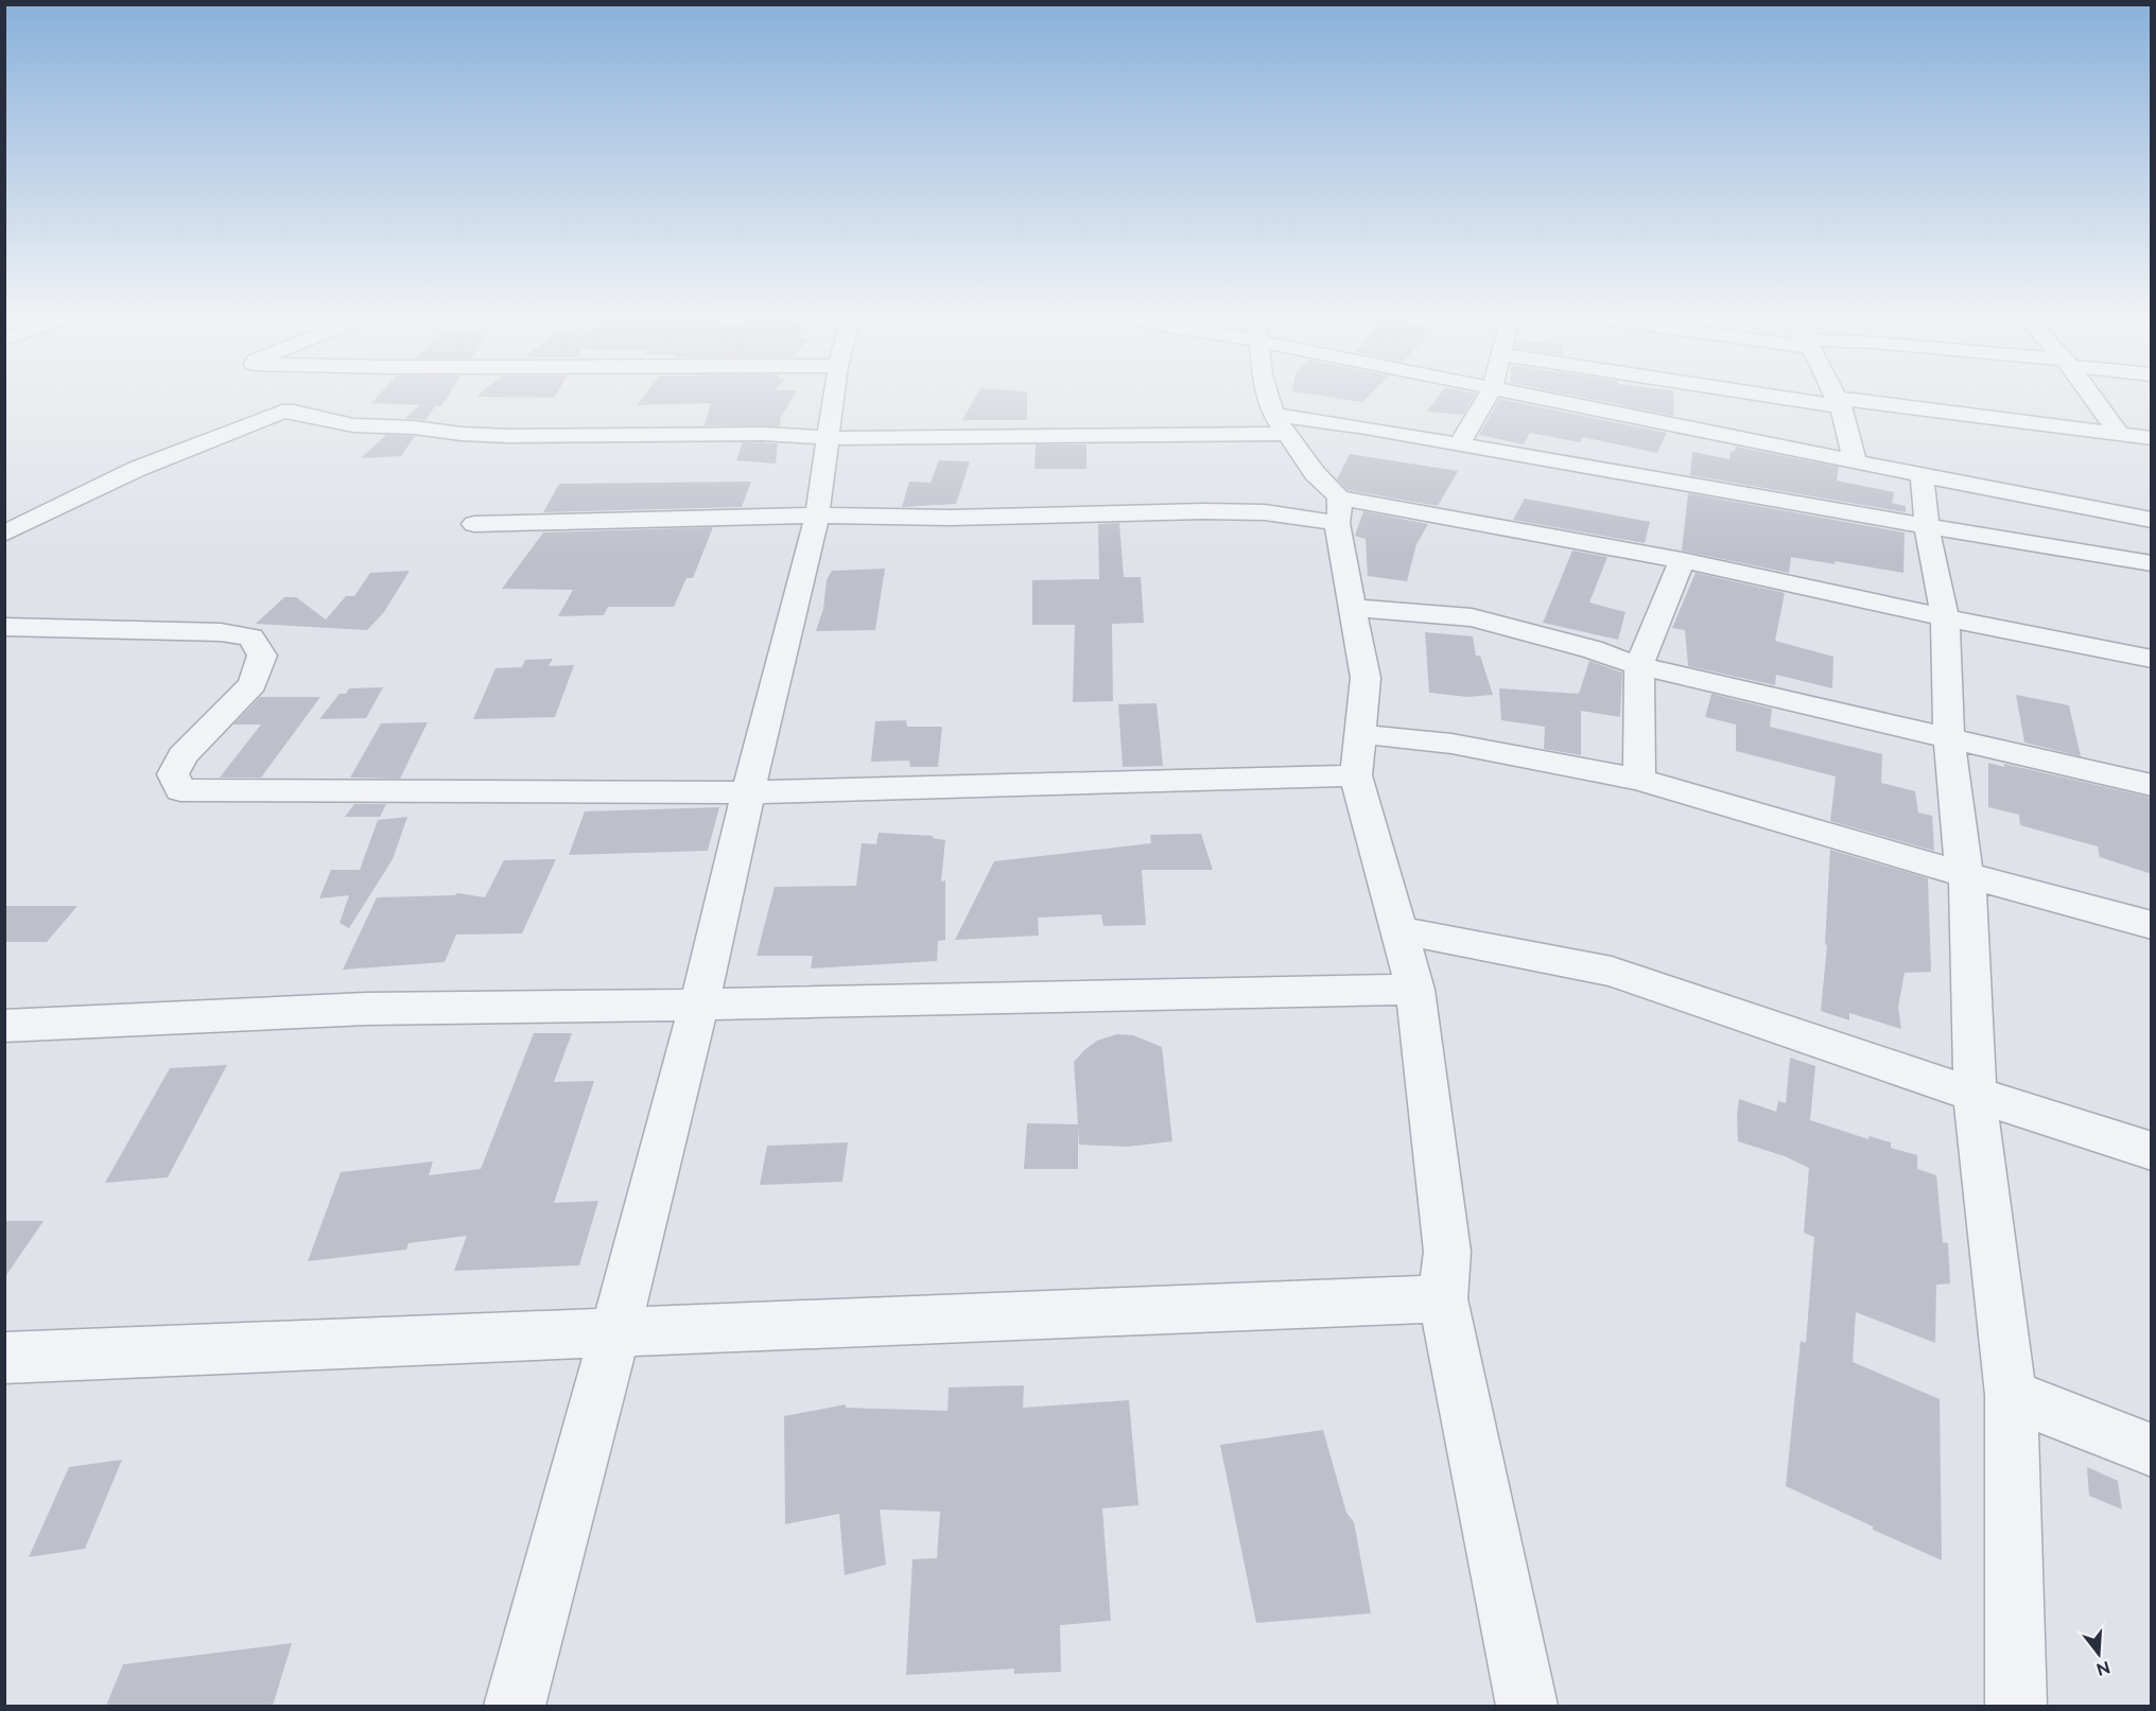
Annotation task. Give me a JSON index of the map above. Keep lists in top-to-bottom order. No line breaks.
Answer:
{"north":"bottom"}
